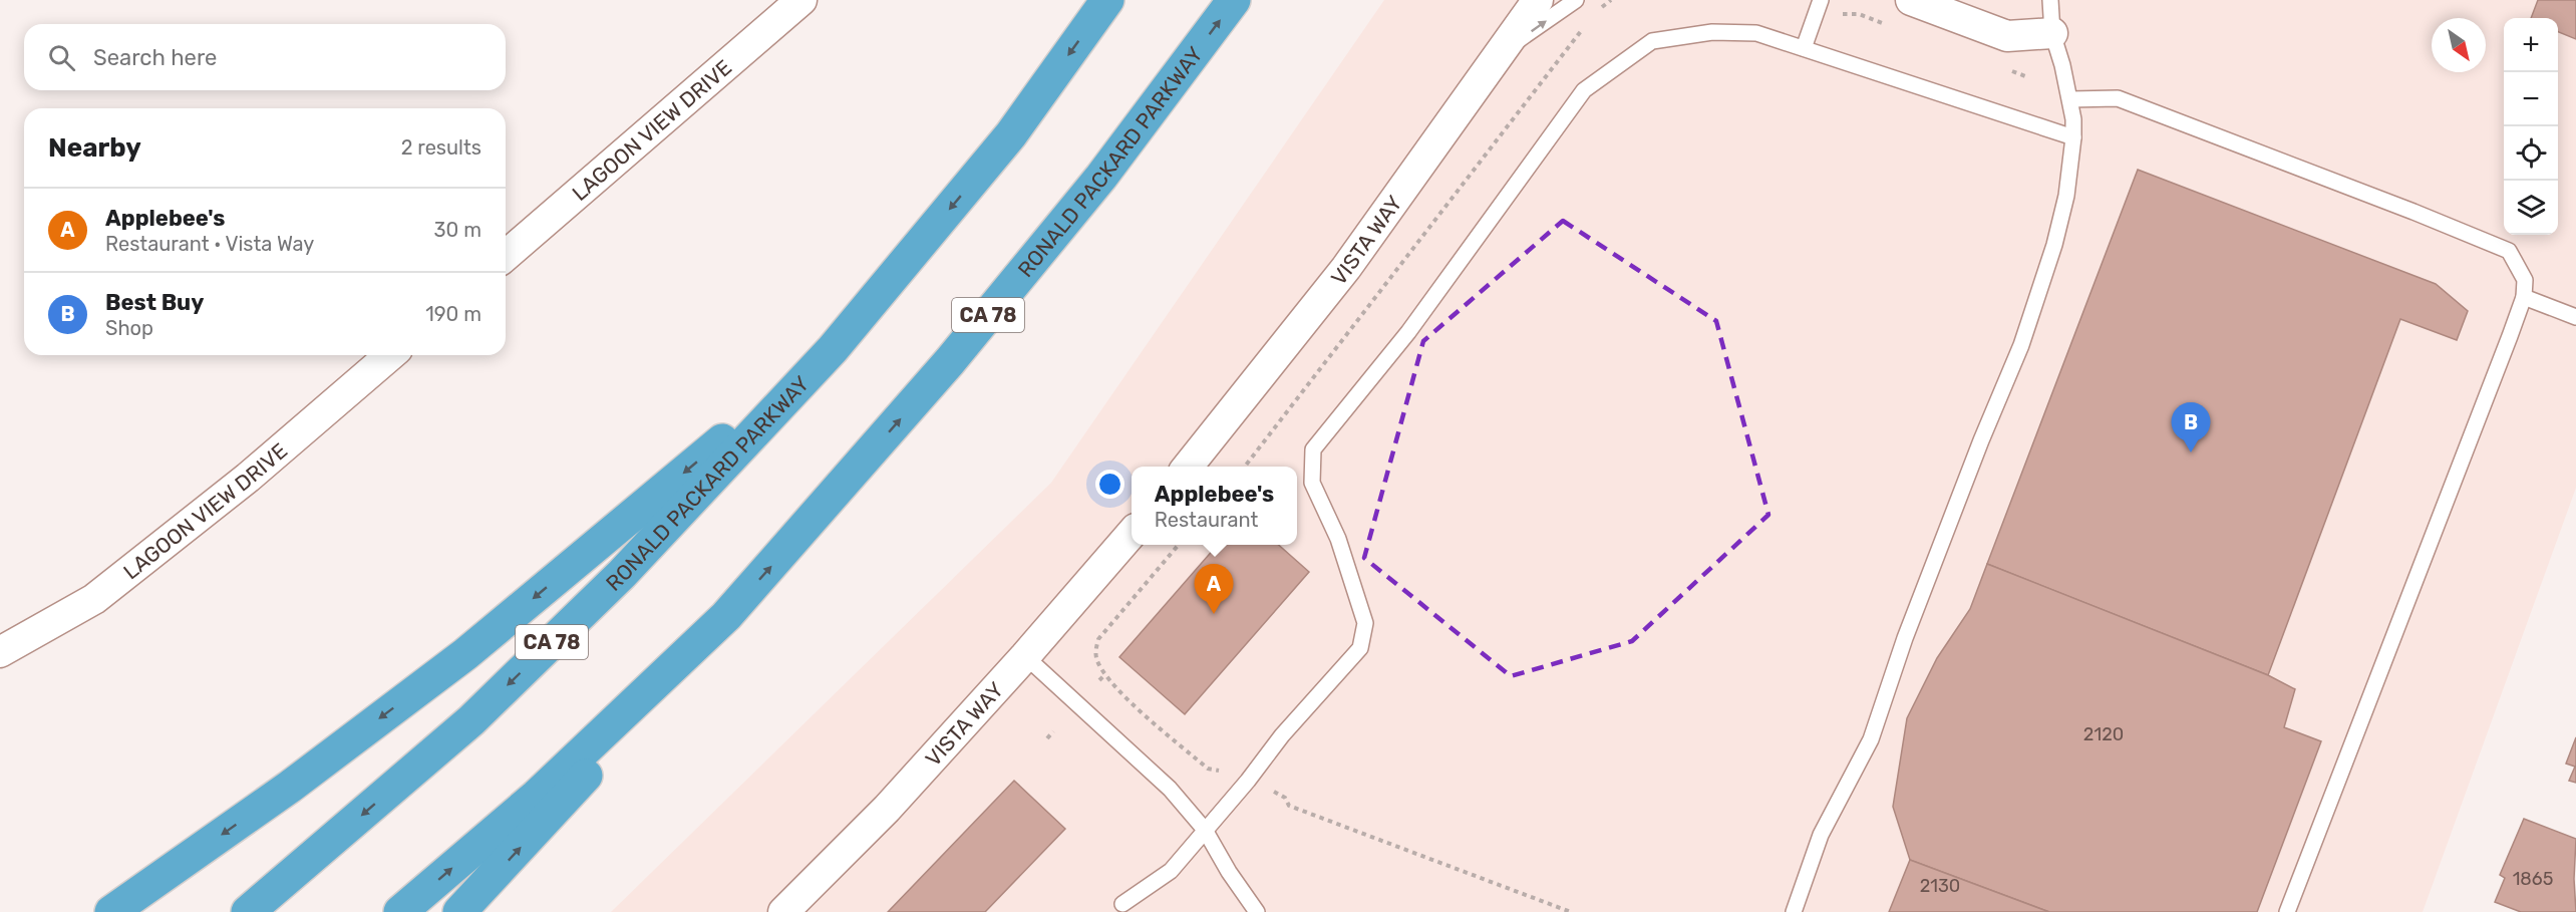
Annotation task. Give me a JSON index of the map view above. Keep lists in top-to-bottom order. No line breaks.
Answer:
{"streets":{"highway":["RONALD PACKARD PARKWAY","CA 78"],"street":["LAGOON VIEW DRIVE","VISTA WAY"]},"house_numbers":["2120","1865","2130"],"north":"bottom right","page":{"map_buttons":["+","−"],"search":"Search here","heading":["Nearby","2 results"],"list":[{"mark":"A","name":"Applebee's","note":"Restaurant · Vista Way","value":"30 m"},{"mark":"B","name":"Best Buy","note":"Shop","value":"190 m"}],"pins":["B","A"],"popup":["Applebee's","Restaurant"]}}
